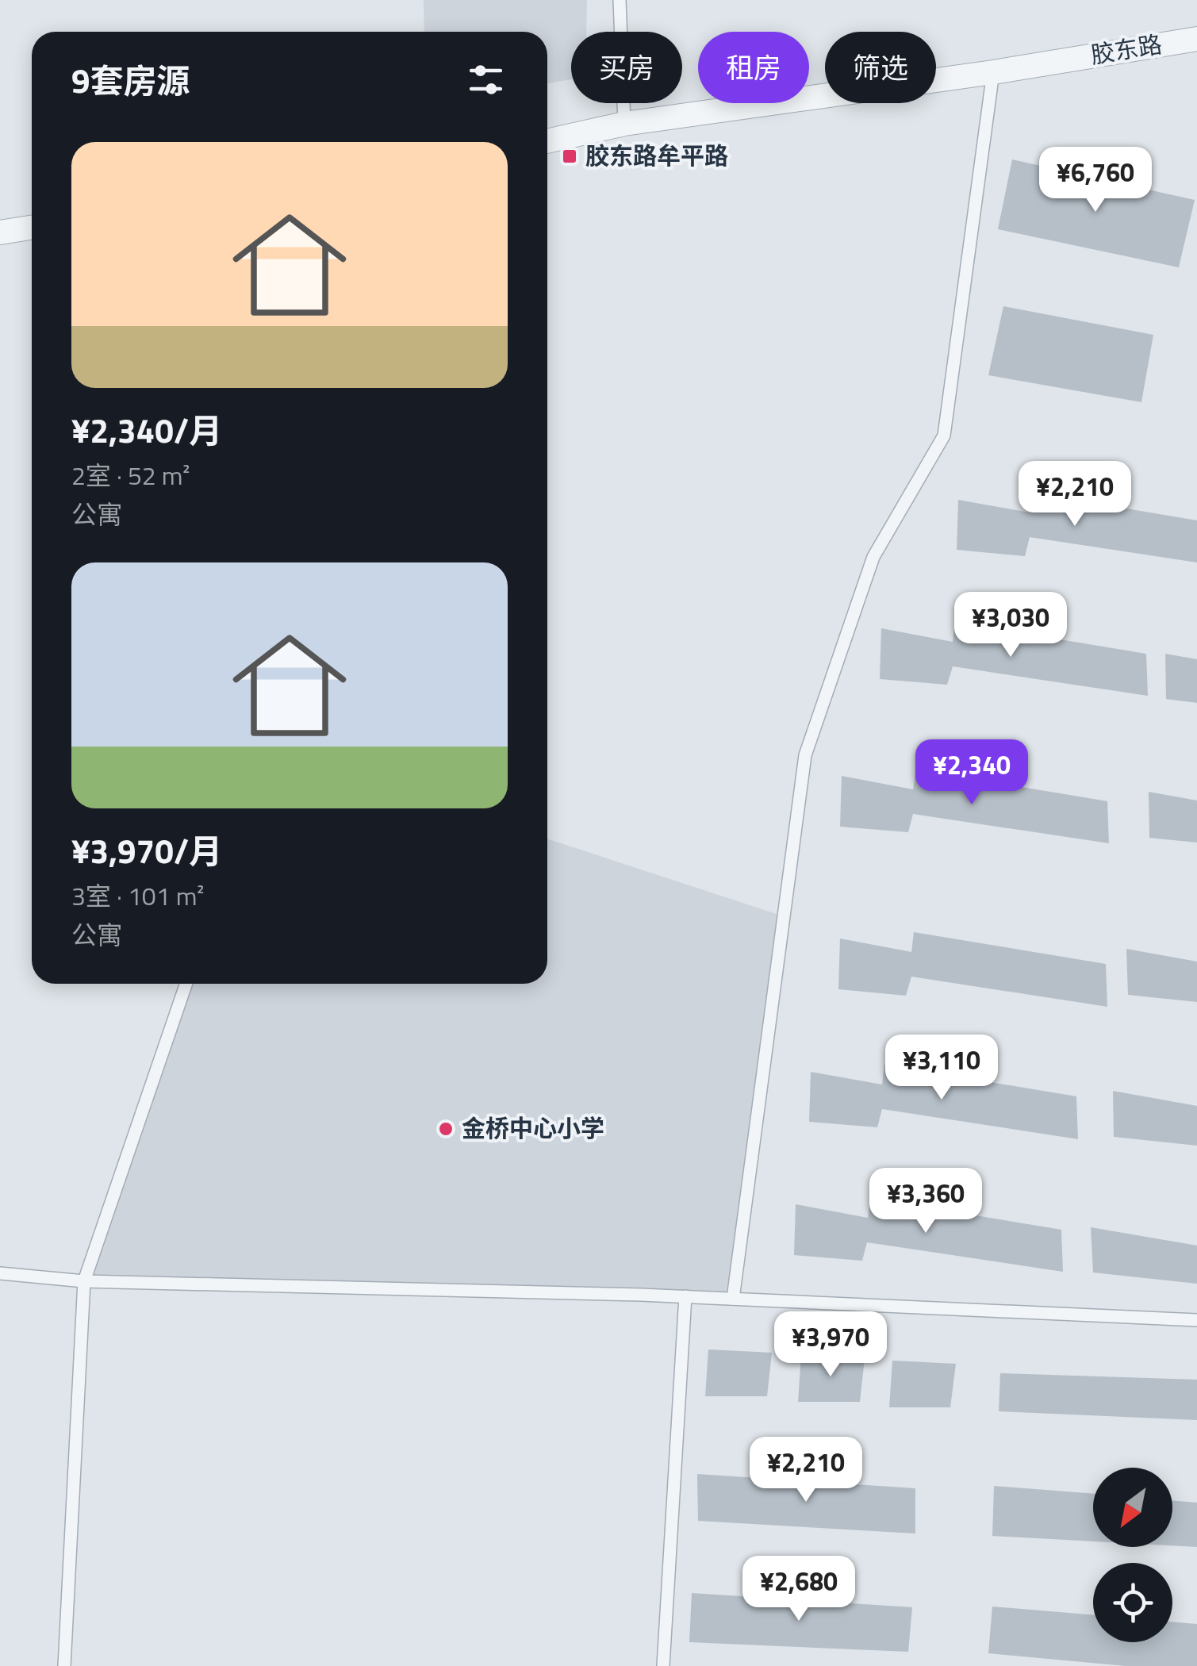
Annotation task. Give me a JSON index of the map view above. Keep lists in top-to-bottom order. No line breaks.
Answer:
{"streets":{"street":["胶东路"]},"places":{"transit":["胶东路牟平路"],"other":["金桥中心小学"]},"north":"bottom left","page":{"chip":["买房","租房","筛选"],"heading":"9套房源","list":[{"name":"¥2,340/月","note":"2室 · 52 m² · 公寓"},{"name":"¥3,970/月","note":"3室 · 101 m² · 公寓"}],"price":["¥6,760","¥2,210","¥3,030","¥2,340","¥3,110","¥3,360","¥3,970","¥2,210","¥2,680"]}}
